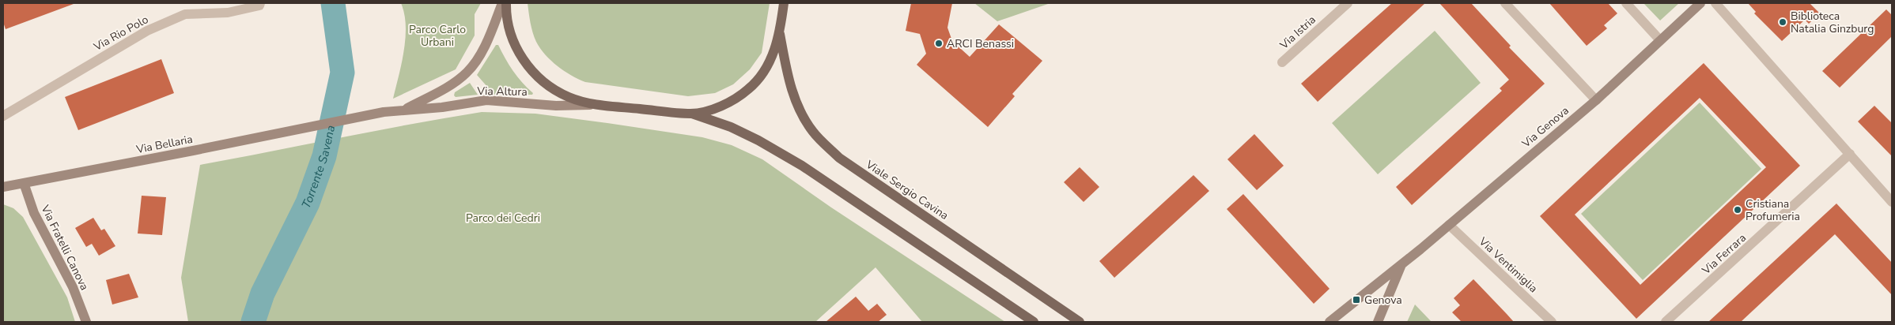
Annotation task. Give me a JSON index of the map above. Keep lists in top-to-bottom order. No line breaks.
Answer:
{"streets":{"main road":["Viale Sergio Cavina"],"street":["Via Istria","Via Rio Polo","Via Altura","Via Genova","Via Bellaria","Via Fratelli Canova","Via Ferrara","Via Ventimiglia"]},"crossings":[["Via Altura","Via Bellaria"],["Via Genova","Via Ventimiglia"],["Via Bellaria","Via Fratelli Canova"]],"water":["Torrente Savena"],"parks":["Parco Carlo Urbani","Parco dei Cedri"],"places":{"other":["Biblioteca Natalia Ginzburg","ARCI Benassi","Cristiana Profumeria"],"transit":["Genova"]}}
